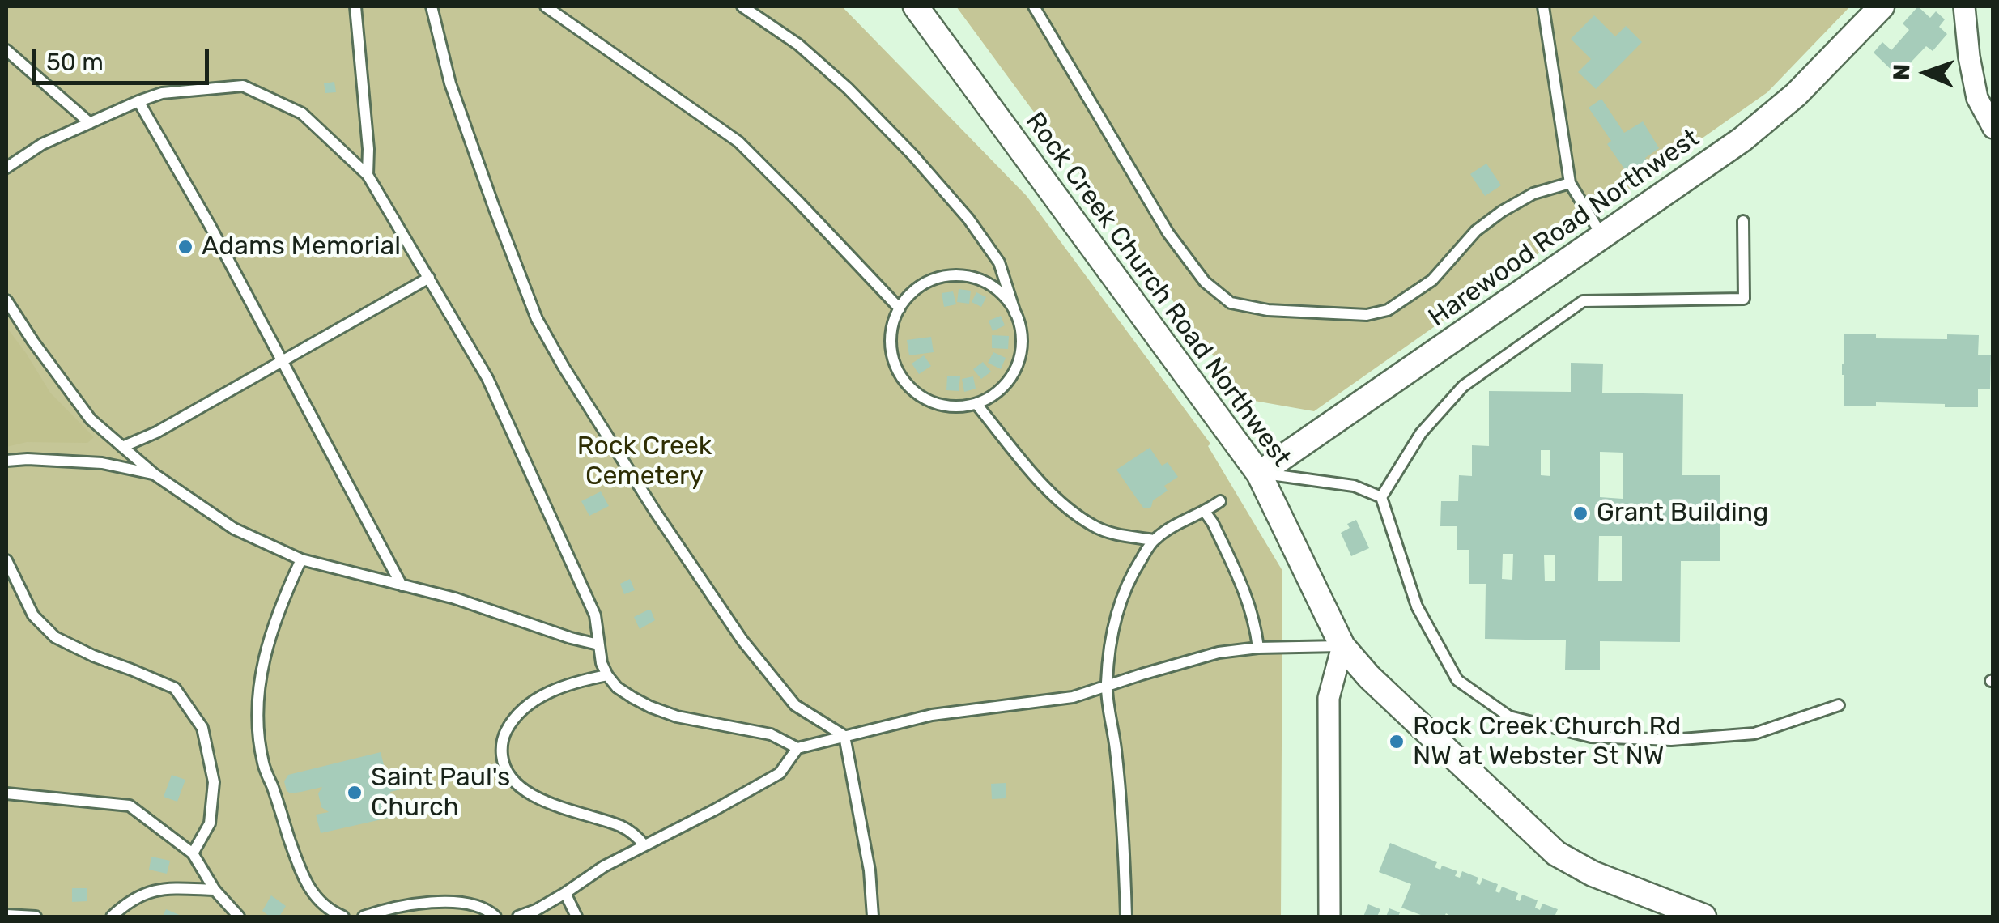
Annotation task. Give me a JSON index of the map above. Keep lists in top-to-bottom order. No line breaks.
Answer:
{"streets":{"street":["Harewood Road Northwest","Rock Creek Church Road Northwest"]},"crossings":[["Harewood Road Northwest","Rock Creek Church Road Northwest"]],"parks":["Rock Creek Cemetery"],"places":["Adams Memorial","Grant Building","Rock Creek Church Rd NW at Webster St NW","Saint Paul's Church"],"scale_bar":"50 m","north":"left"}
